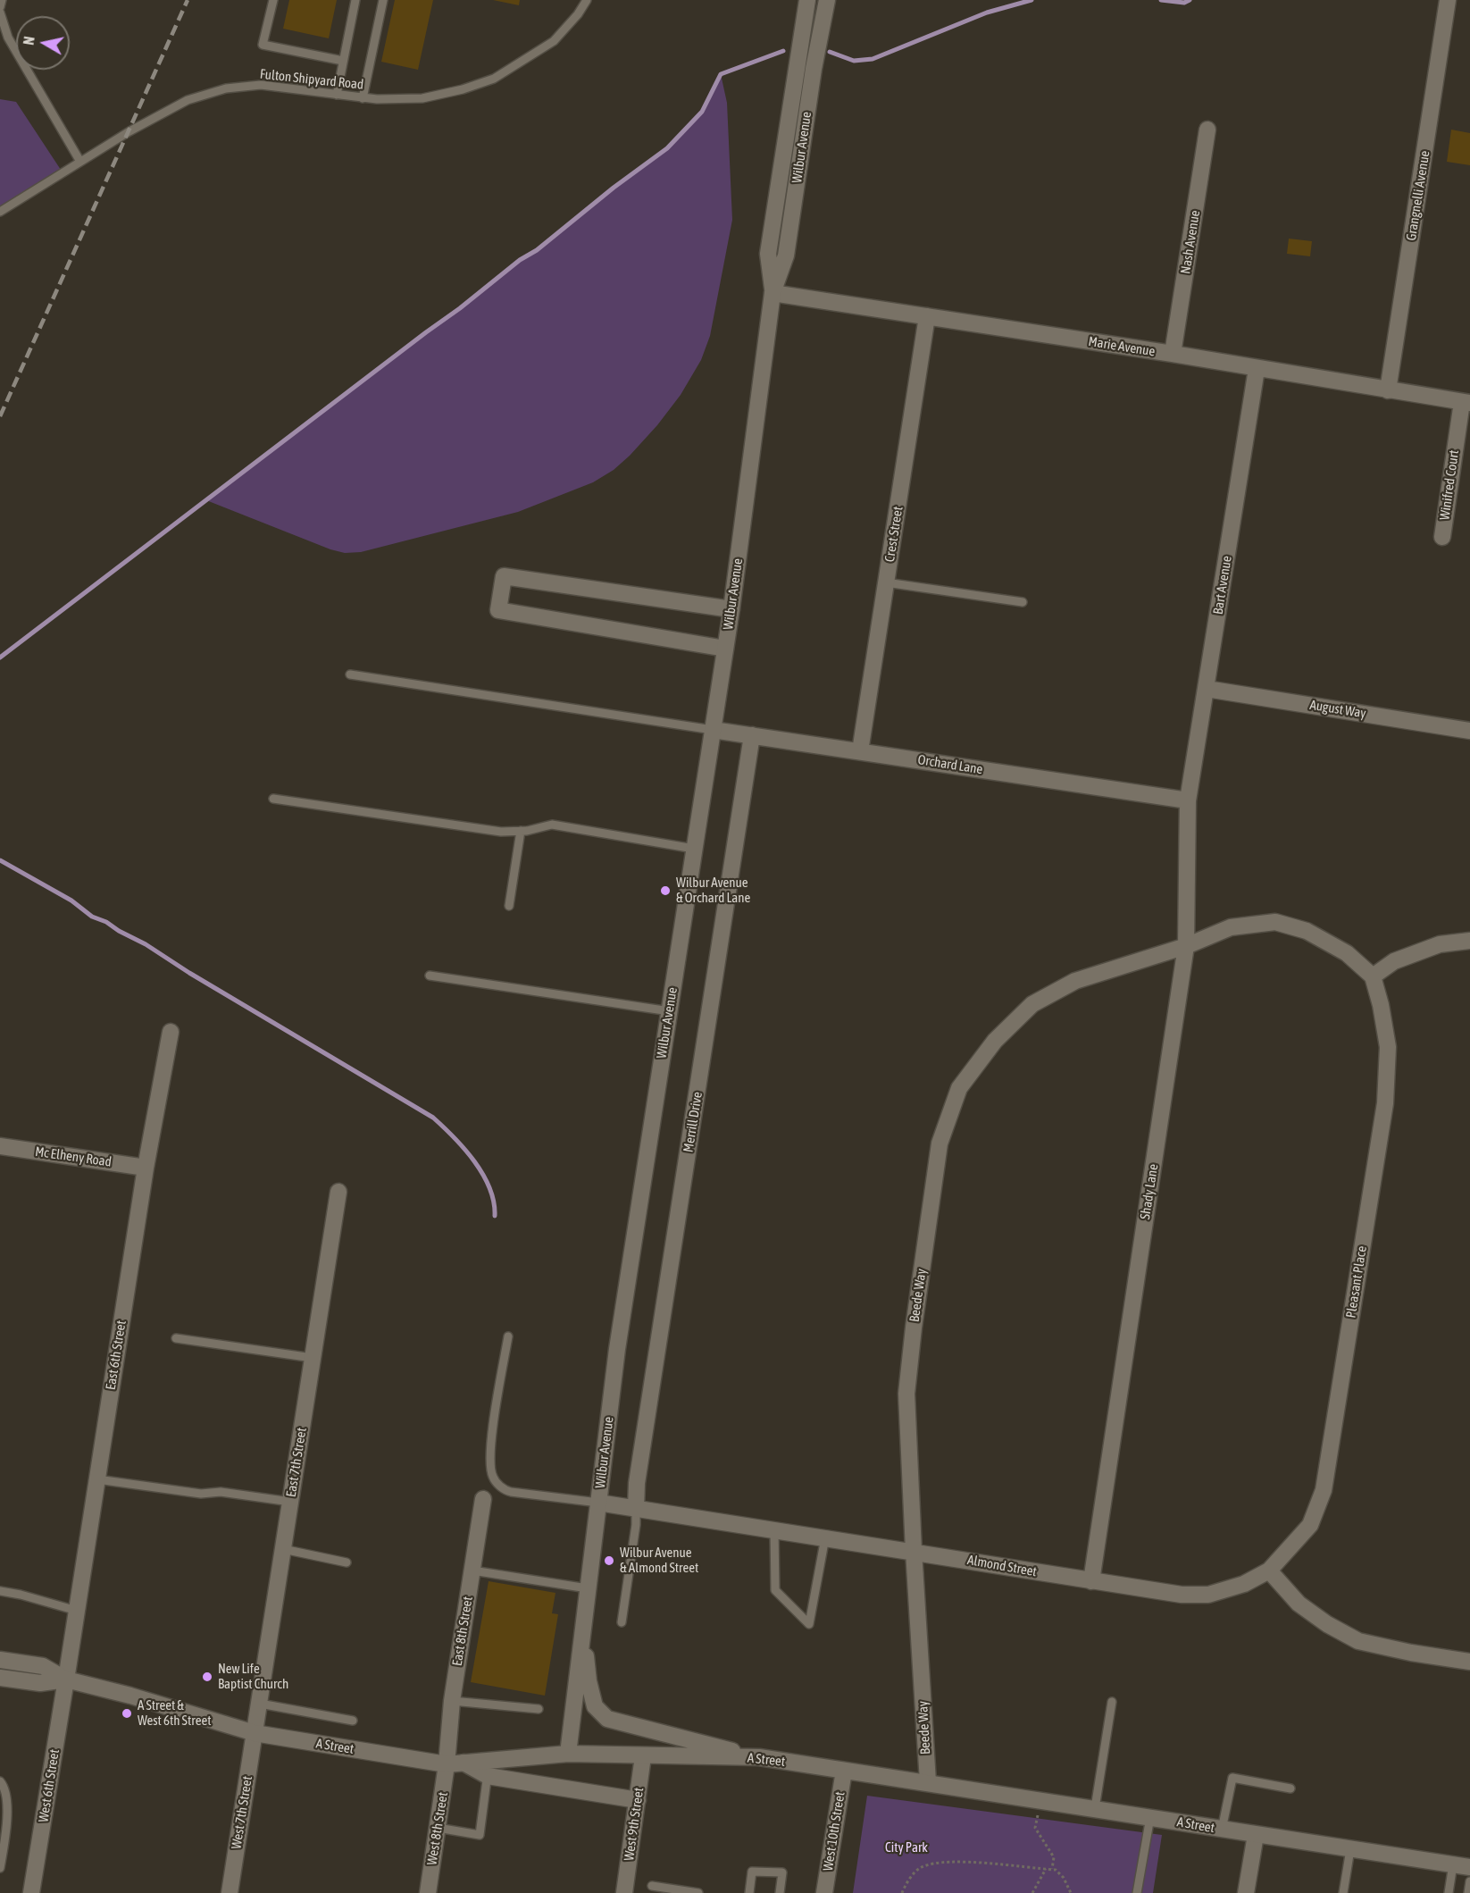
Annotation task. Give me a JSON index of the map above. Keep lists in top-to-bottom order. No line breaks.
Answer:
{"streets":{"street":["Wilbur Avenue","Grangnelli Avenue","Nash Avenue","Marie Avenue","Winifred Court","Crest Street","Bart Avenue","August Way","Orchard Lane","Merrill Drive","Mc Elheny Road","Shady Lane","Pleasant Place","Beede Way","East 6th Street","East 7th Street","Almond Street","East 8th Street","A Street","West 6th Street","West 7th Street","West 9th Street","West 8th Street","West 10th Street"],"lane":["Fulton Shipyard Road"]},"crossings":[["Wilbur Avenue","Marie Avenue"],["Wilbur Avenue","Orchard Lane"],["Wilbur Avenue","Almond Street"],["Wilbur Avenue","A Street"],["Grangnelli Avenue","Marie Avenue"],["Nash Avenue","Marie Avenue"],["Marie Avenue","Winifred Court"],["Marie Avenue","Crest Street"],["Marie Avenue","Bart Avenue"],["Crest Street","Orchard Lane"],["Bart Avenue","August Way"],["Bart Avenue","Orchard Lane"],["Bart Avenue","Shady Lane"],["Orchard Lane","Merrill Drive"],["Orchard Lane","Shady Lane"],["Merrill Drive","Almond Street"],["Mc Elheny Road","East 6th Street"],["Shady Lane","Beede Way"],["Shady Lane","Almond Street"],["Pleasant Place","Beede Way"],["Pleasant Place","Almond Street"],["Beede Way","Almond Street"],["Beede Way","A Street"],["East 6th Street","A Street"],["East 6th Street","West 6th Street"],["East 7th Street","A Street"],["East 7th Street","West 7th Street"],["East 8th Street","A Street"],["East 8th Street","West 8th Street"],["A Street","West 6th Street"],["A Street","West 7th Street"],["A Street","West 9th Street"],["A Street","West 8th Street"],["A Street","West 10th Street"]],"parks":["City Park"],"places":["Wilbur Avenue & Orchard Lane","Wilbur Avenue & Almond Street","New Life Baptist Church","A Street & West 6th Street"],"north":"left"}
